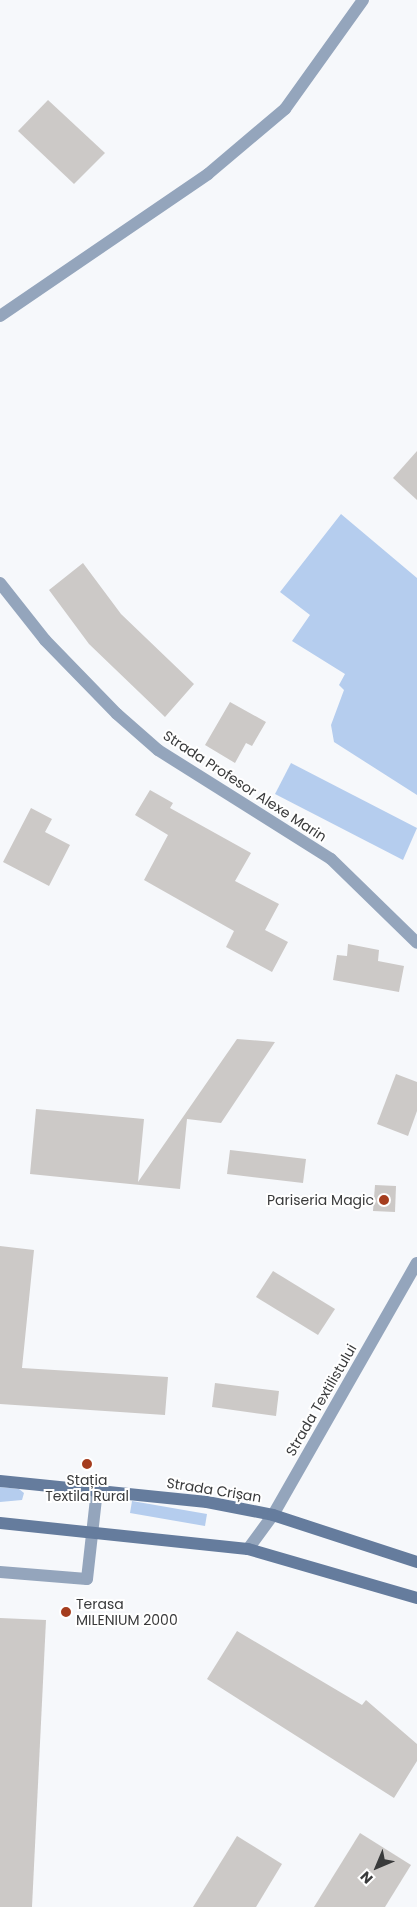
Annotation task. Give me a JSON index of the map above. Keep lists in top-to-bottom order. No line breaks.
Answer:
{"streets":{"main road":["Strada Crișan"],"street":["Strada Profesor Alexe Marin","Strada Textilistului"]},"crossings":[["Strada Textilistului","Strada Crișan"]],"places":["Pariseria Magic","Stația Textila Rural","Terasa MILENIUM 2000"],"north":"bottom left"}
